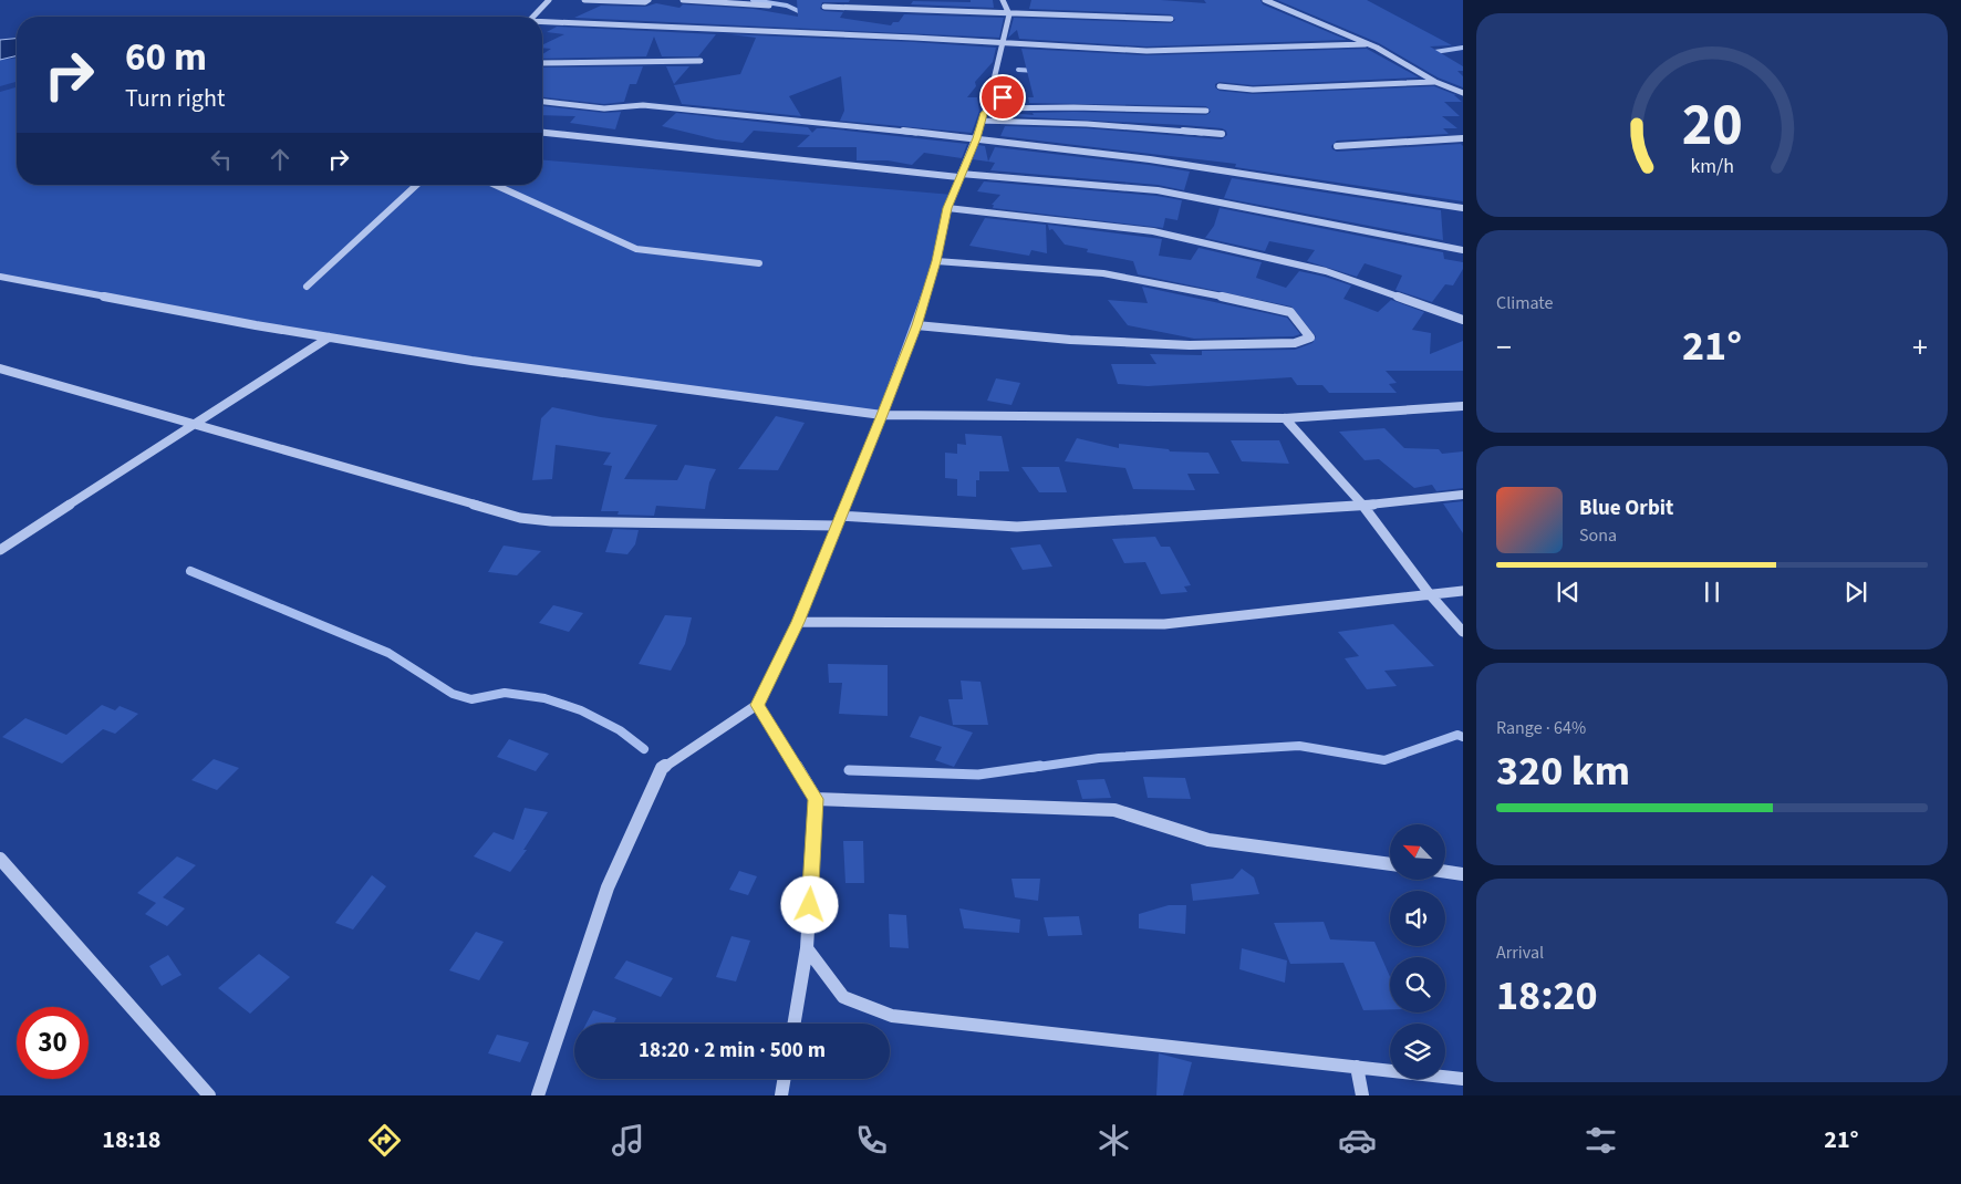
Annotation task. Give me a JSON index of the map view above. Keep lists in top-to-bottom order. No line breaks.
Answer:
{"north":"top left","page":{"turn":["60 m","Turn right"],"tile":["Climate",["Range · 64%","320 km"],["Arrival","18:20"]],"heat":["−","21°","+"],"song":["Blue Orbit","Sona"],"limit":"30","trip":"18:20 · 2 min · 500 m","tabs":["18:18","21°"],"gauge":["20","km/h"]}}
